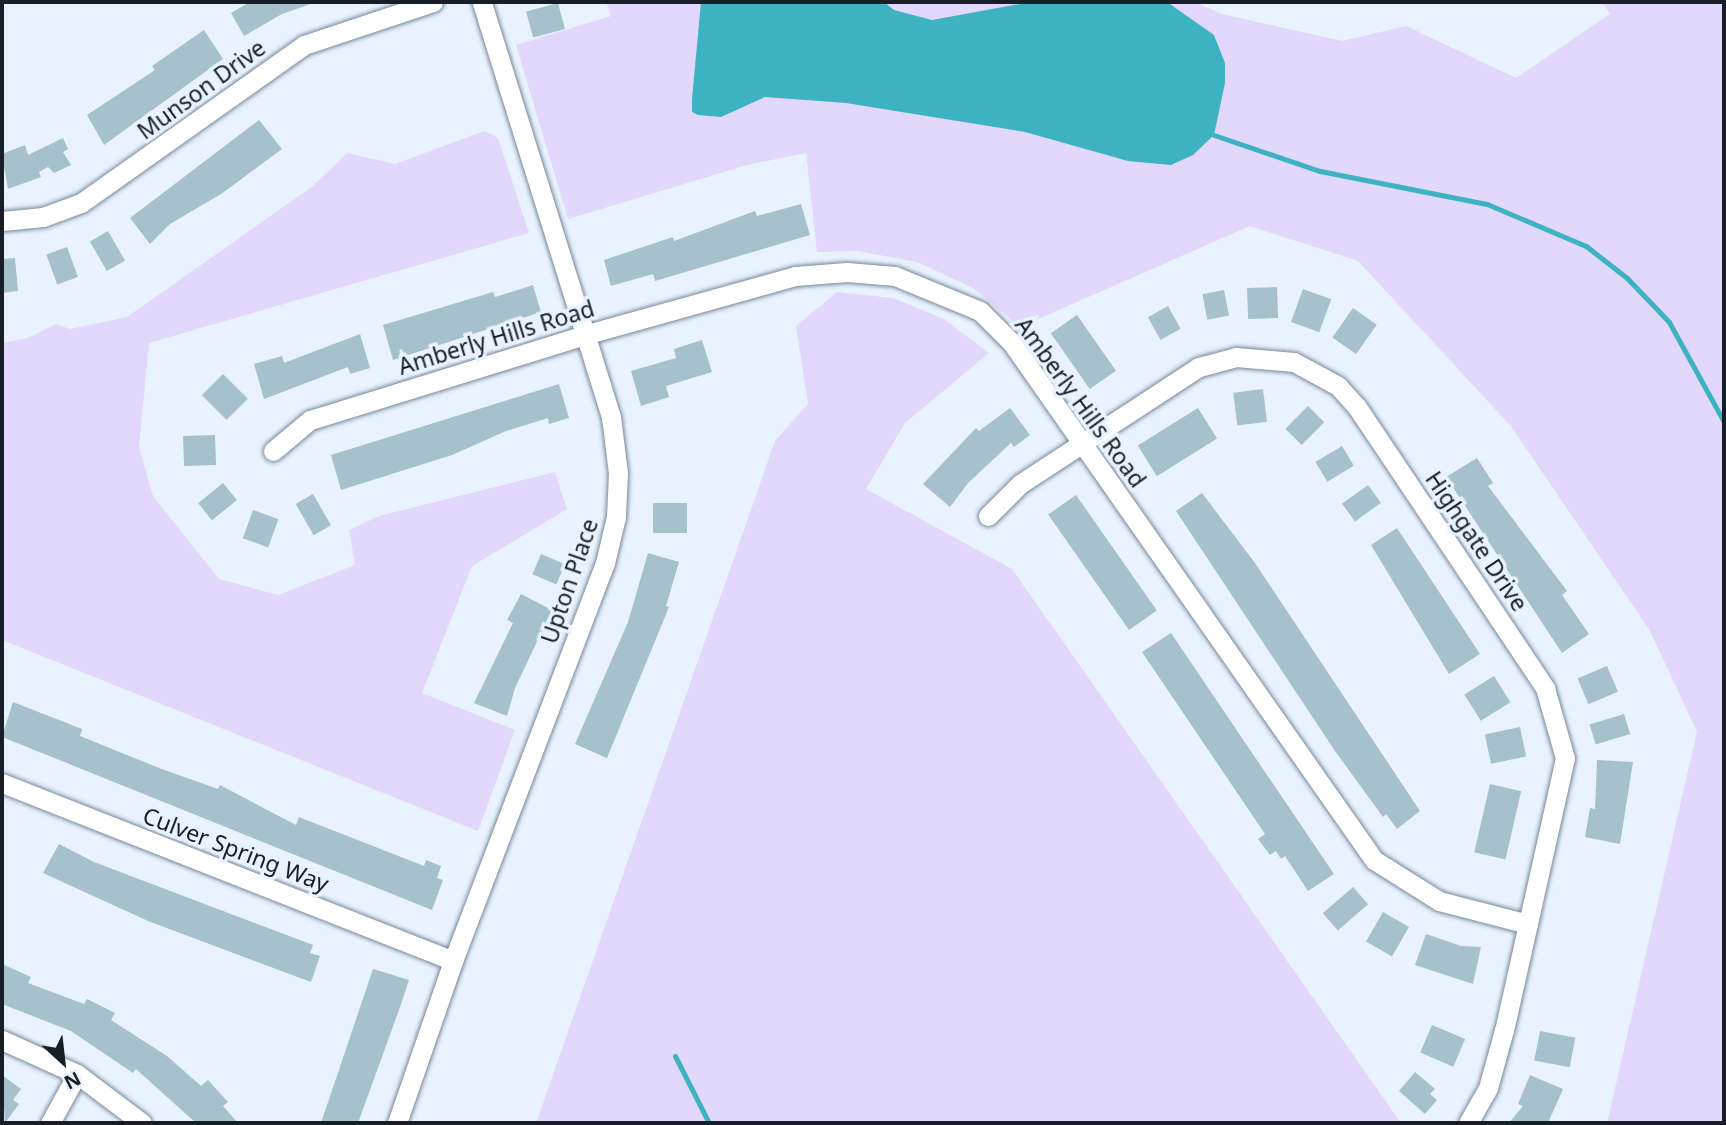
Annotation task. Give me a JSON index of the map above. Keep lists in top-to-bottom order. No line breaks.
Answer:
{"streets":{"street":["Munson Drive","Amberly Hills Road","Highgate Drive","Upton Place","Culver Spring Way"]},"crossings":[["Amberly Hills Road","Highgate Drive"],["Amberly Hills Road","Upton Place"],["Upton Place","Culver Spring Way"]],"north":"bottom right"}
